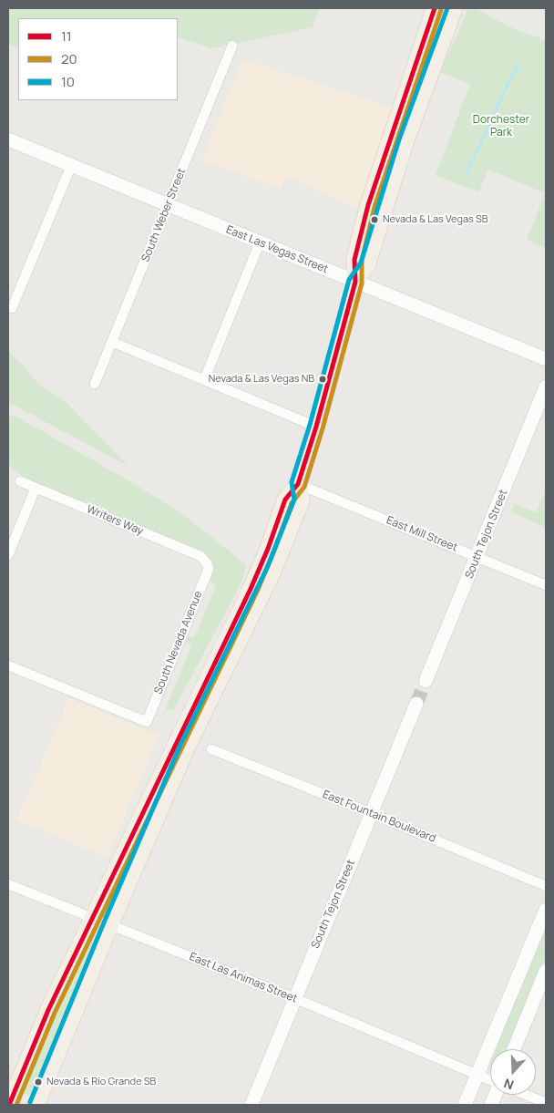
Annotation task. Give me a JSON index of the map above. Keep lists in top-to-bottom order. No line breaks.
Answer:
{"streets":{"street":["South Weber Street","East Las Vegas Street","Writers Way","East Mill Street","South Tejon Street","South Nevada Avenue","East Fountain Boulevard","East Las Animas Street"]},"crossings":[["South Weber Street","East Las Vegas Street"],["Writers Way","South Nevada Avenue"],["East Mill Street","South Tejon Street"],["South Tejon Street","East Fountain Boulevard"],["South Tejon Street","East Las Animas Street"]],"parks":["Dorchester Park"],"places":["Nevada & Las Vegas SB","Nevada & Las Vegas NB","Nevada & Rio Grande SB"],"lines":["transit line 11","transit line 10","transit line 20"],"legend":["11","20","10"],"north":"bottom"}
